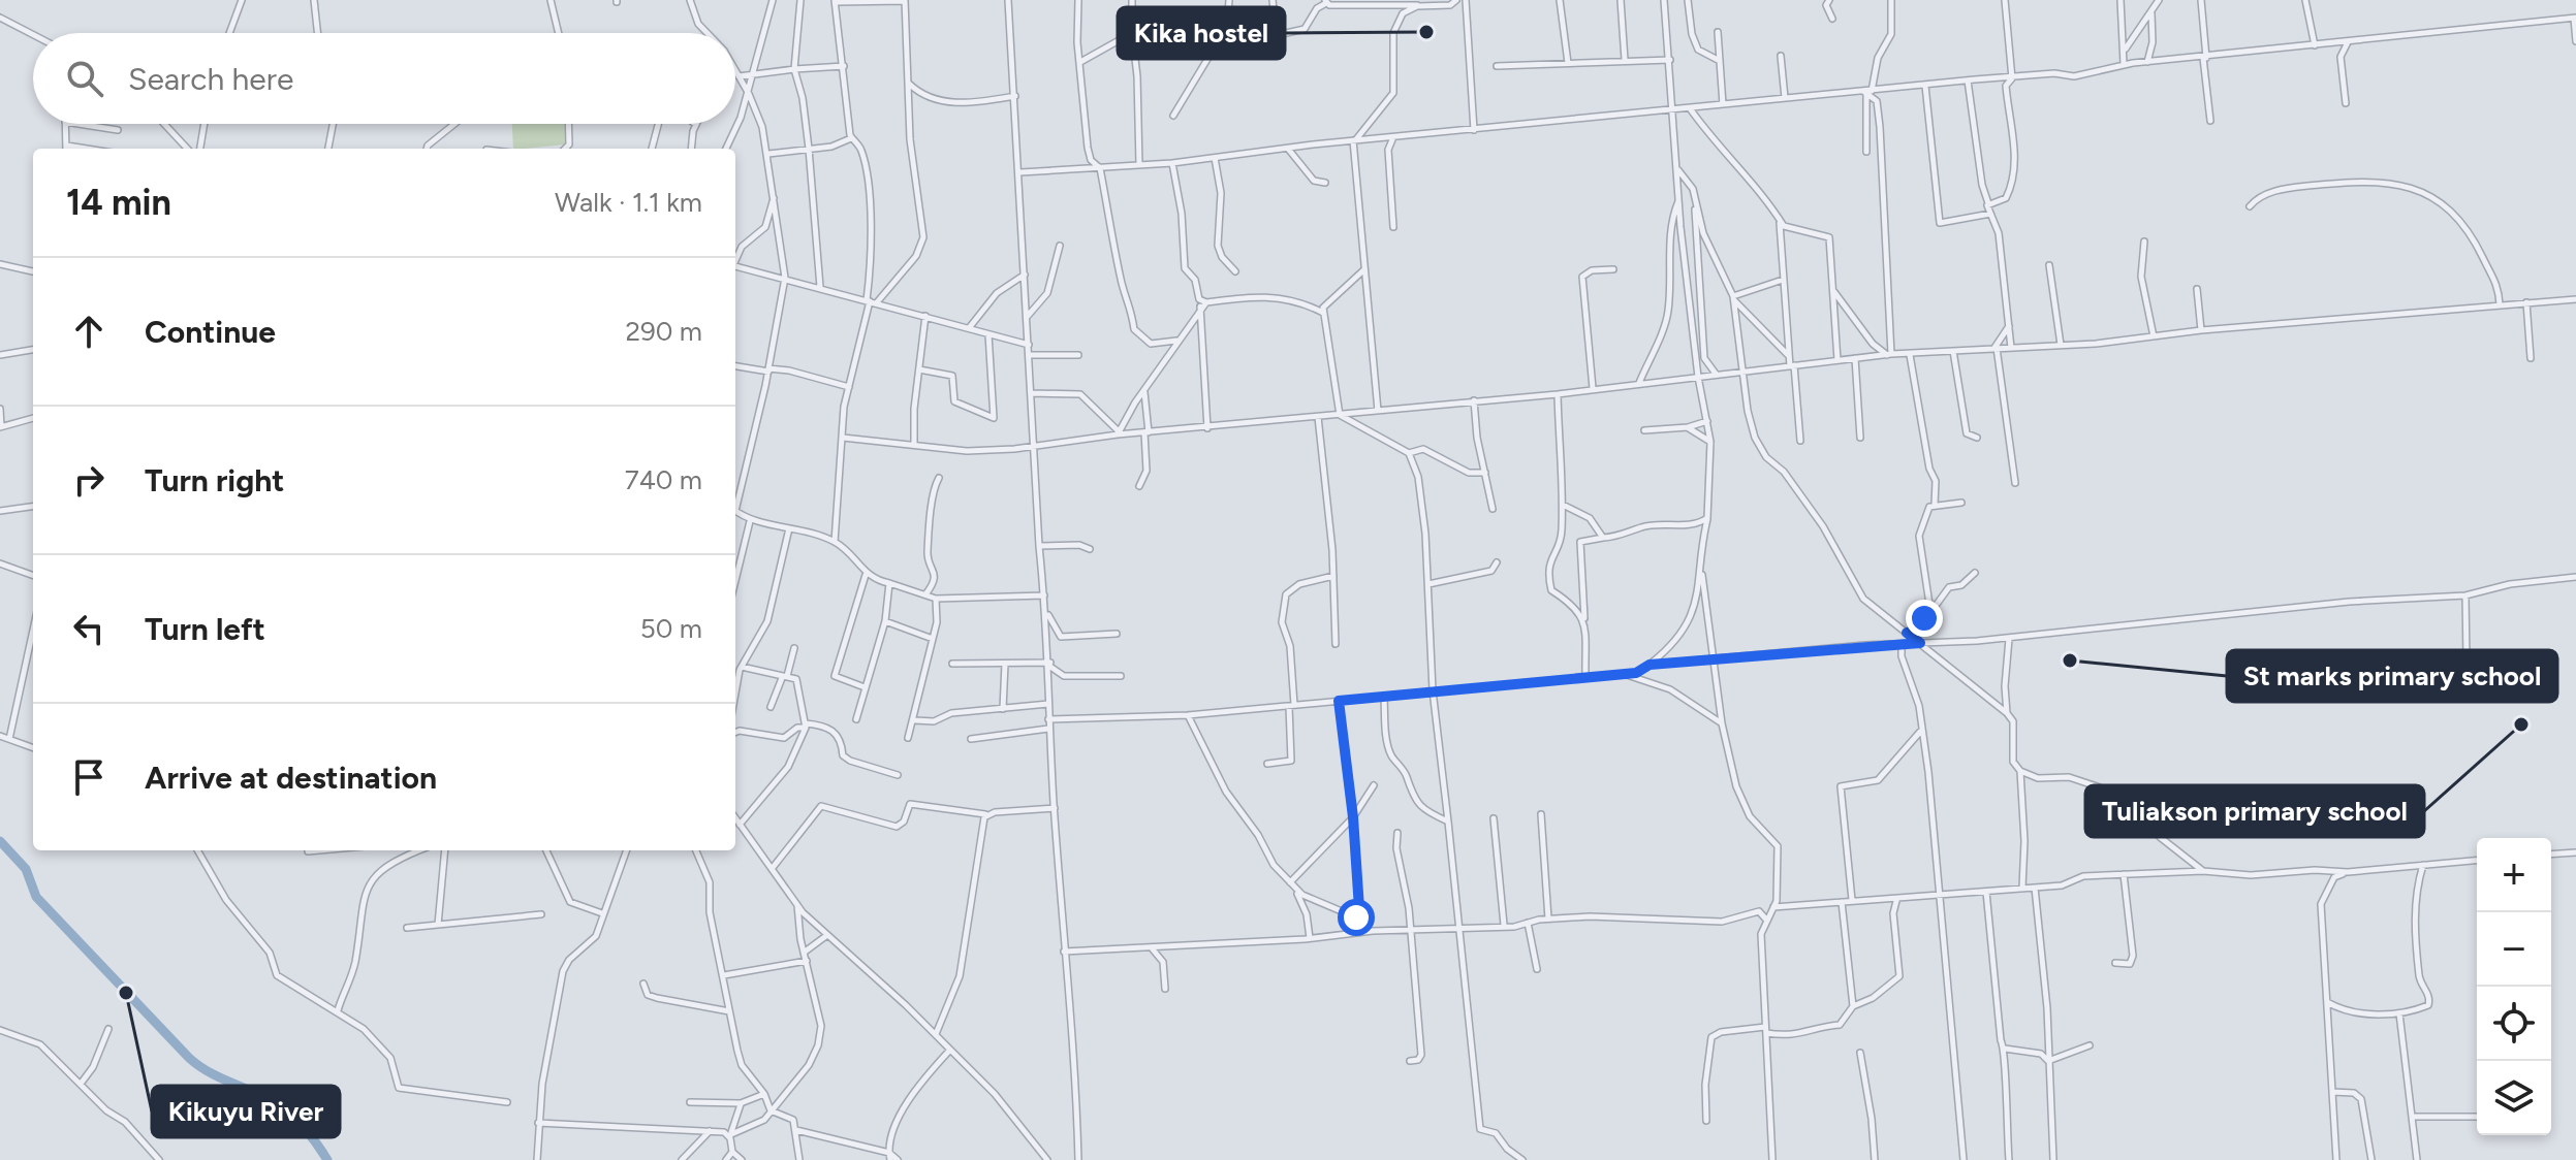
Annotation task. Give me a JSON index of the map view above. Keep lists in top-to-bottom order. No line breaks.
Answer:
{"places":["Kika hostel","St marks primary school","Tuliakson primary school","Kikuyu River"],"page":{"search":"Search here","heading":["14 min","Walk · 1.1 km"],"list":[["Continue","290 m"],["Turn right","740 m"],["Turn left","50 m"],"Arrive at destination"],"map_buttons":["+","−"]}}
